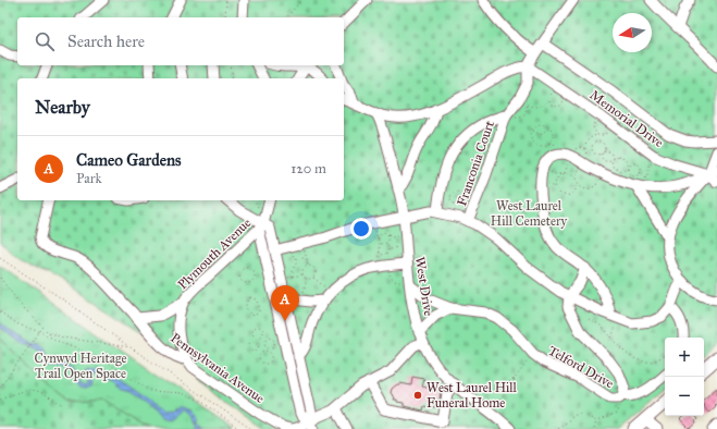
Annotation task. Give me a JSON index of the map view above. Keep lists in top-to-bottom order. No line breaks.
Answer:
{"streets":{"street":["Memorial Drive","Franconia Court","Plymouth Avenue","West Drive","Telford Drive","Pennsylvania Avenue"]},"crossings":[["Memorial Drive","Franconia Court"],["Plymouth Avenue","Pennsylvania Avenue"],["West Drive","Telford Drive"],["West Drive","Pennsylvania Avenue"]],"parks":["West Laurel Hill Cemetery","Cynwyd Heritage Trail Open Space"],"places":["West Laurel Hill Funeral Home"],"north":"left","page":{"search":"Search here","heading":"Nearby","list":[{"mark":"A","name":"Cameo Gardens","note":"Park","value":"120 m"}],"pins":"A","map_buttons":["+","−"]}}
